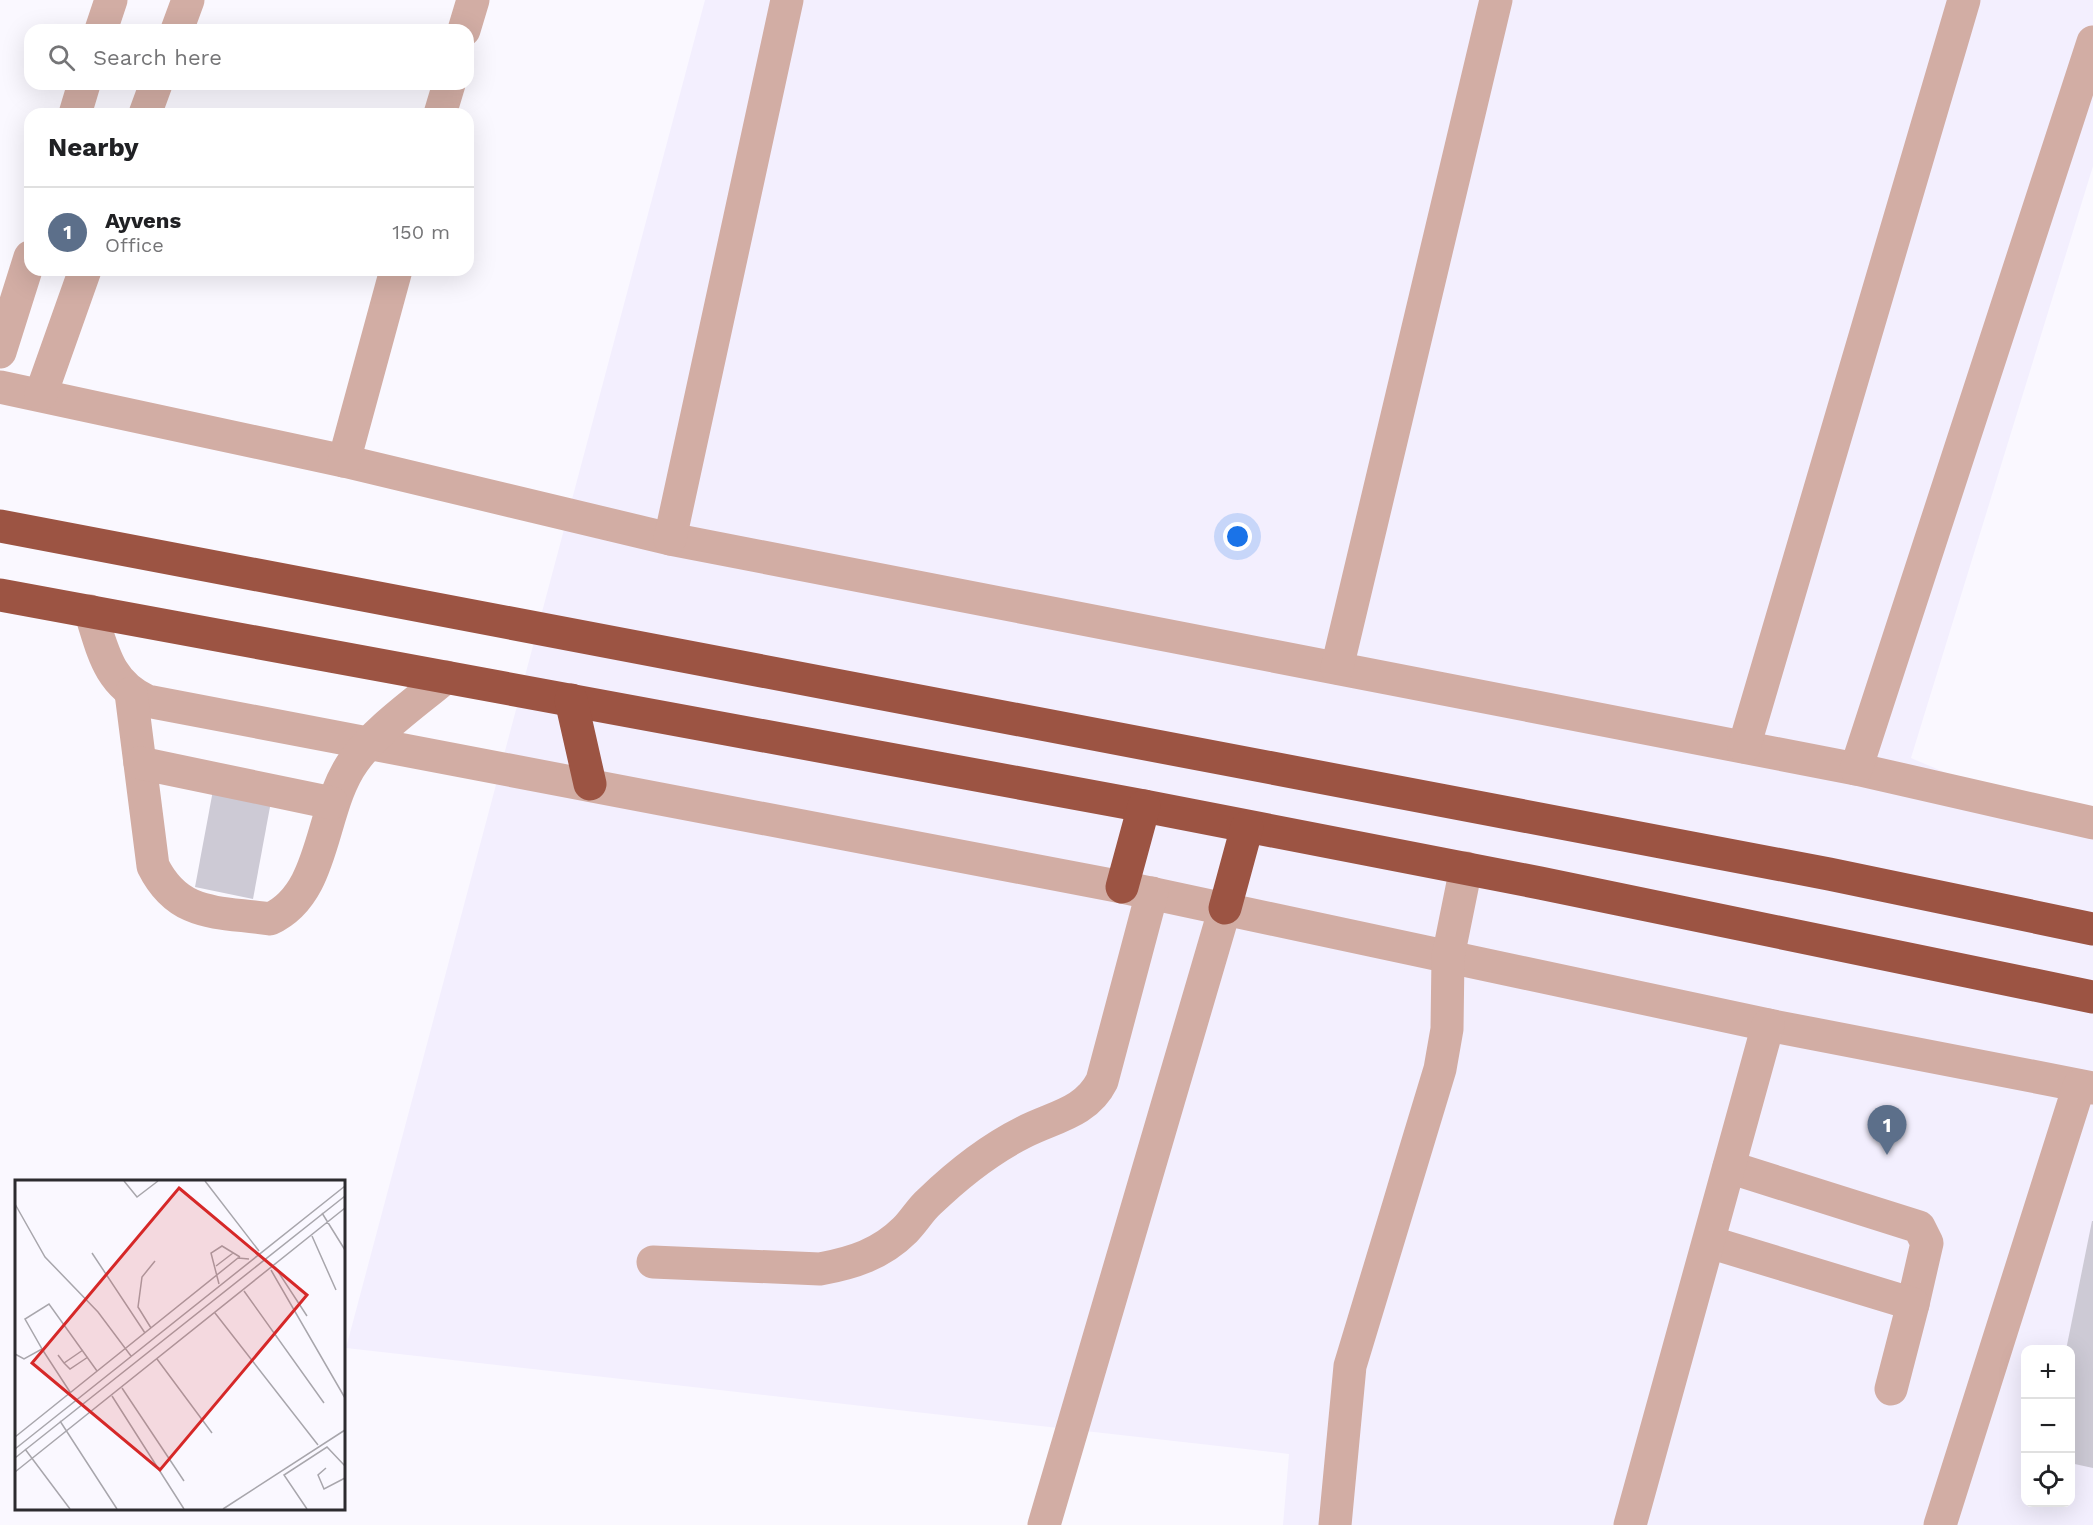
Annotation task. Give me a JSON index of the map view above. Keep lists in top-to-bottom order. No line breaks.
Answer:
{"page":{"search":"Search here","heading":"Nearby","list":[{"mark":"1","name":"Ayvens","note":"Office","value":"150 m"}],"pins":"1","map_buttons":["+","−"]}}
